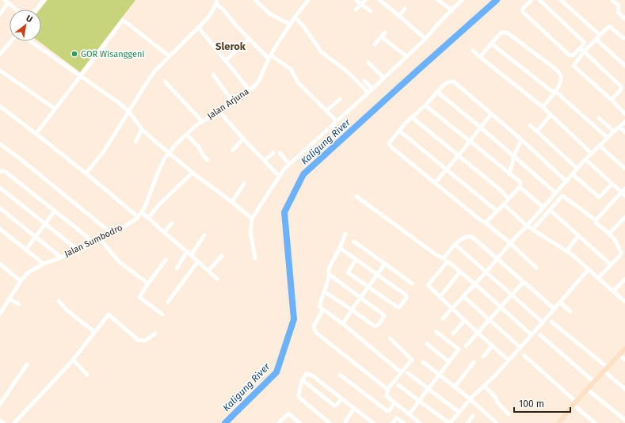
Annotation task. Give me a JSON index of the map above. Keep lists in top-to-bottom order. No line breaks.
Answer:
{"streets":{"street":["Jalan Arjuna","Jalan Sumbodro"]},"crossings":[["Jalan Arjuna","Jalan Sumbodro"]],"districts":["Slerok"],"water":["Kaligung River"],"places":["GOR Wisanggeni"],"scale_bar":"100 m","north":"top right"}
